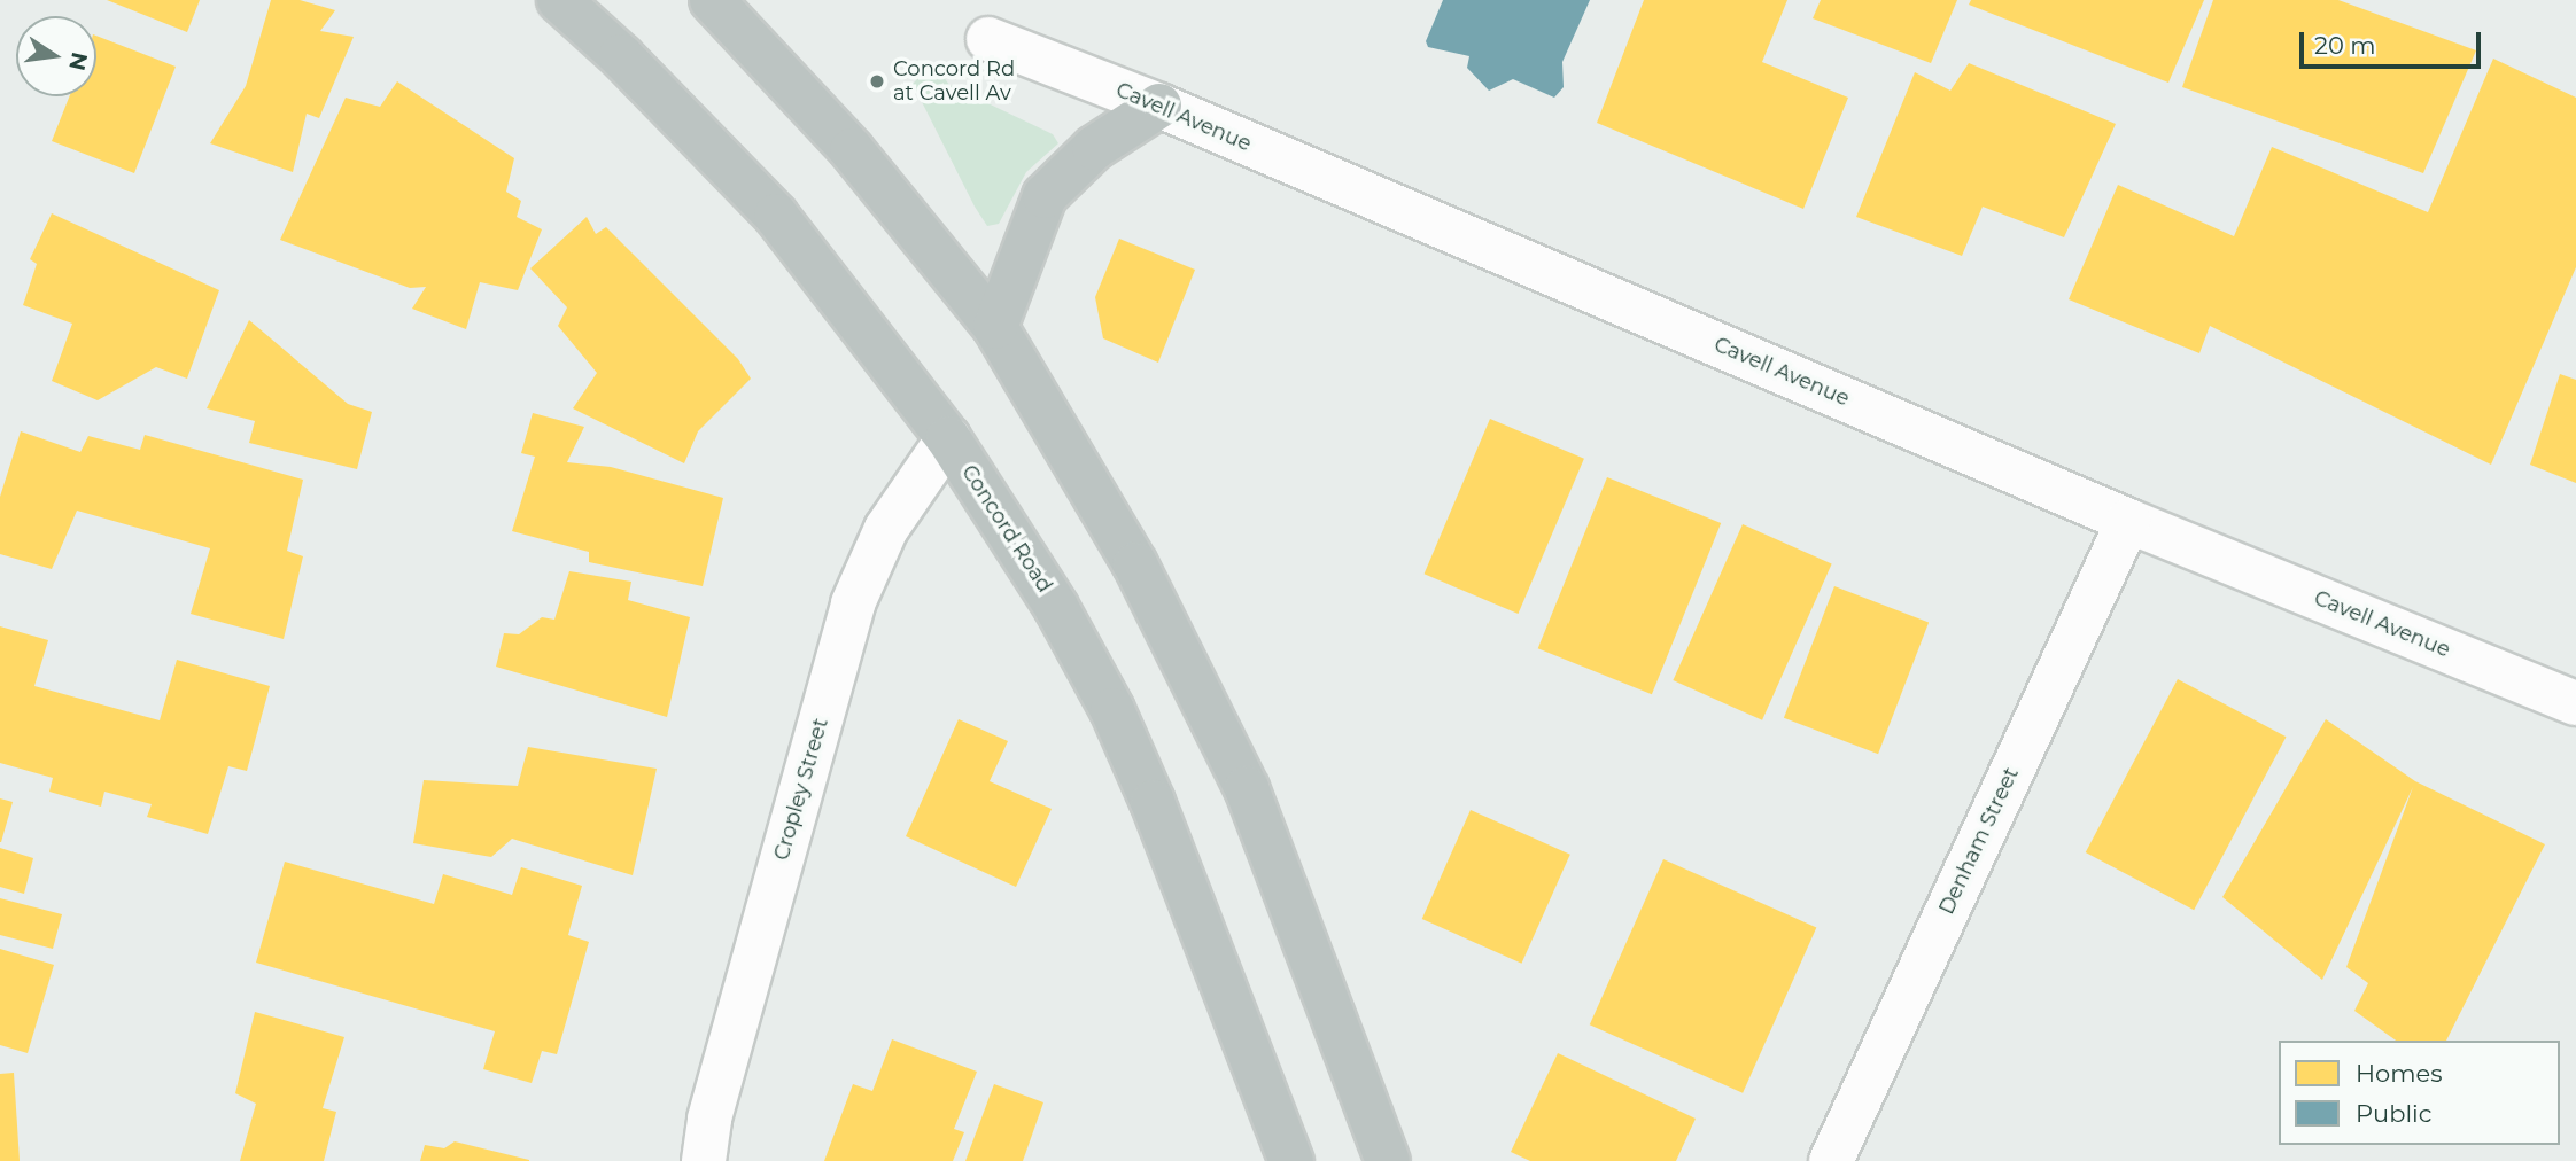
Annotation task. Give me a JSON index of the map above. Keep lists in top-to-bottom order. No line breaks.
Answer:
{"streets":{"highway":["Concord Road"],"street":["Cavell Avenue","Cropley Street","Denham Street"]},"crossings":[["Cavell Avenue","Denham Street"],["Concord Road","Cropley Street"]],"places":["Concord Rd at Cavell Av"],"legend":["Homes","Public"],"scale_bar":"20 m","north":"right"}
